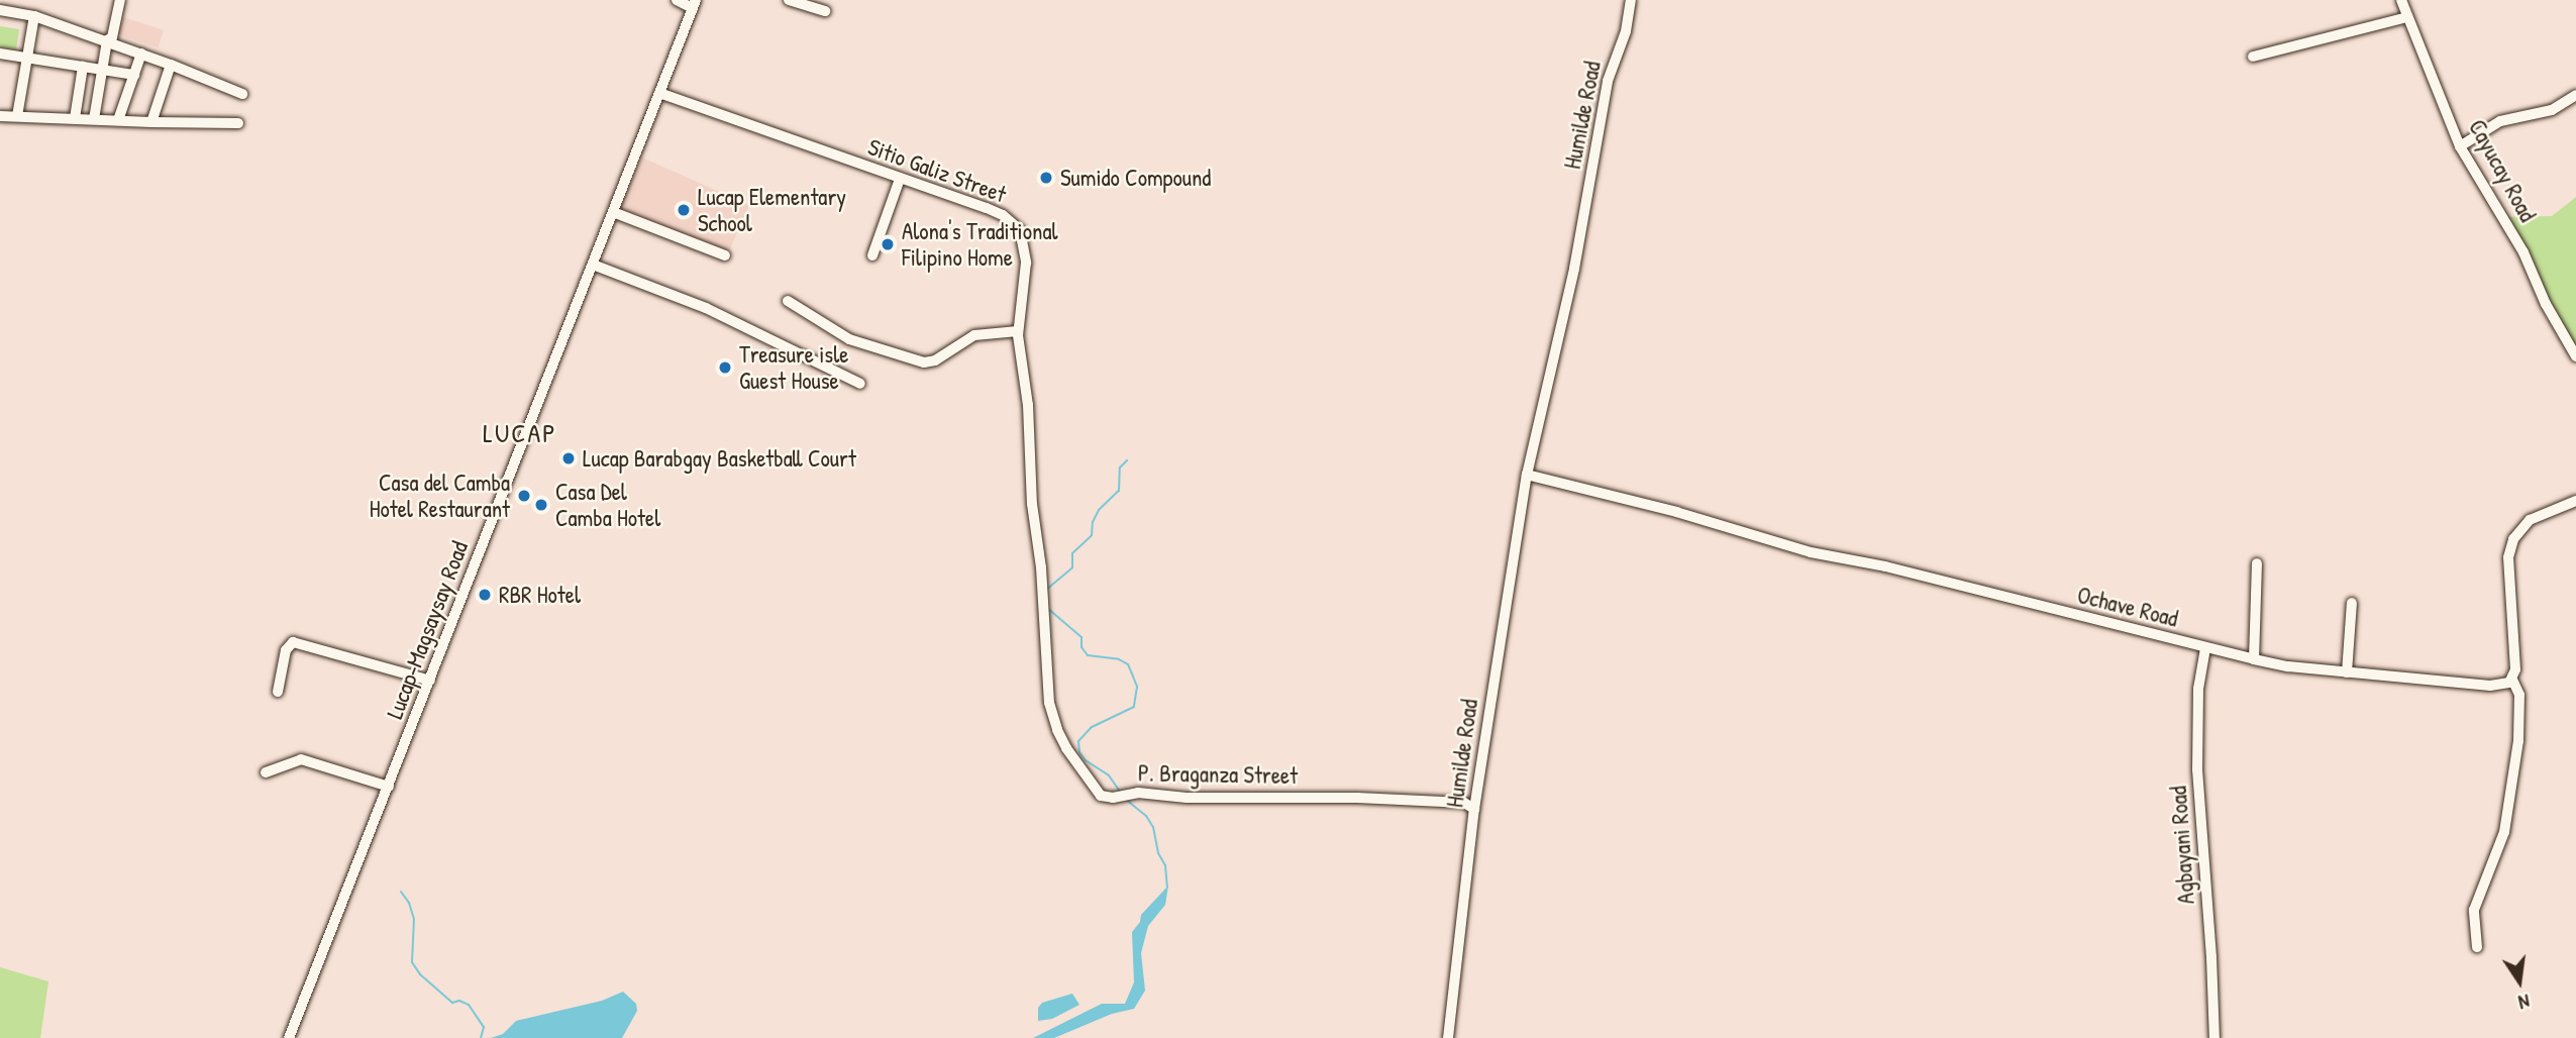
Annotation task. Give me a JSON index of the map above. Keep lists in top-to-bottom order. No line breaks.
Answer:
{"streets":{"street":["Humilde Road","Sitio Galiz Street","Cayucay Road","Ochave Road","Lucap-Magsaysay Road","P. Braganza Street","Agbayani Road"]},"crossings":[["Humilde Road","Ochave Road"],["Humilde Road","P. Braganza Street"],["Sitio Galiz Street","Lucap-Magsaysay Road"],["Sitio Galiz Street","P. Braganza Street"],["Ochave Road","Agbayani Road"]],"districts":["LUCAP"],"places":["Sumido Compound","Lucap Elementary School","Alona's Traditional Filipino Home","Treasure isle Guest House","Lucap Barabgay Basketball Court","Casa del Camba Hotel Restaurant","Casa Del Camba Hotel","RBR Hotel"],"north":"bottom"}
